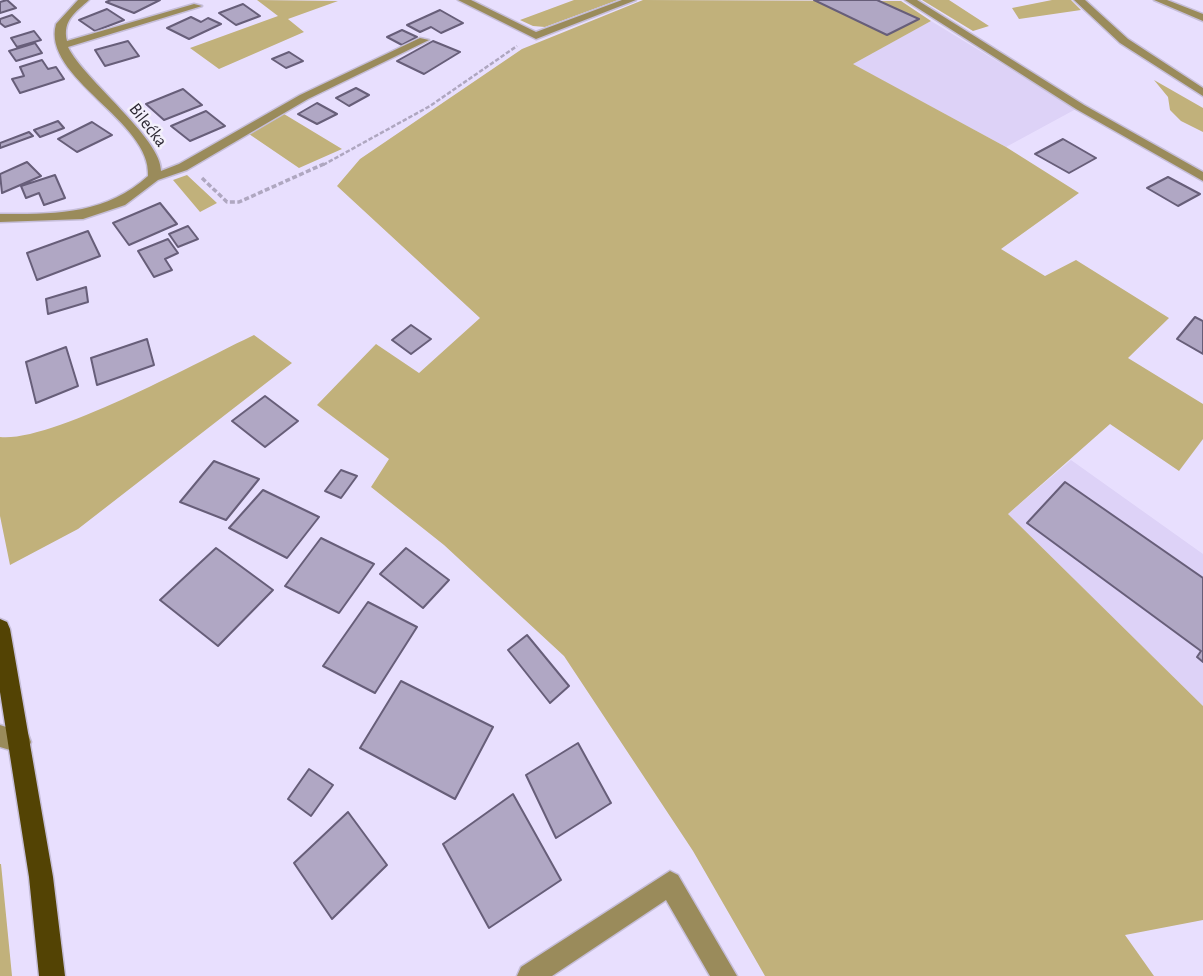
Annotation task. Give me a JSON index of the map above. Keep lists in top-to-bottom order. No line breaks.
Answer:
{"streets":{"street":["Bilećka"]}}
